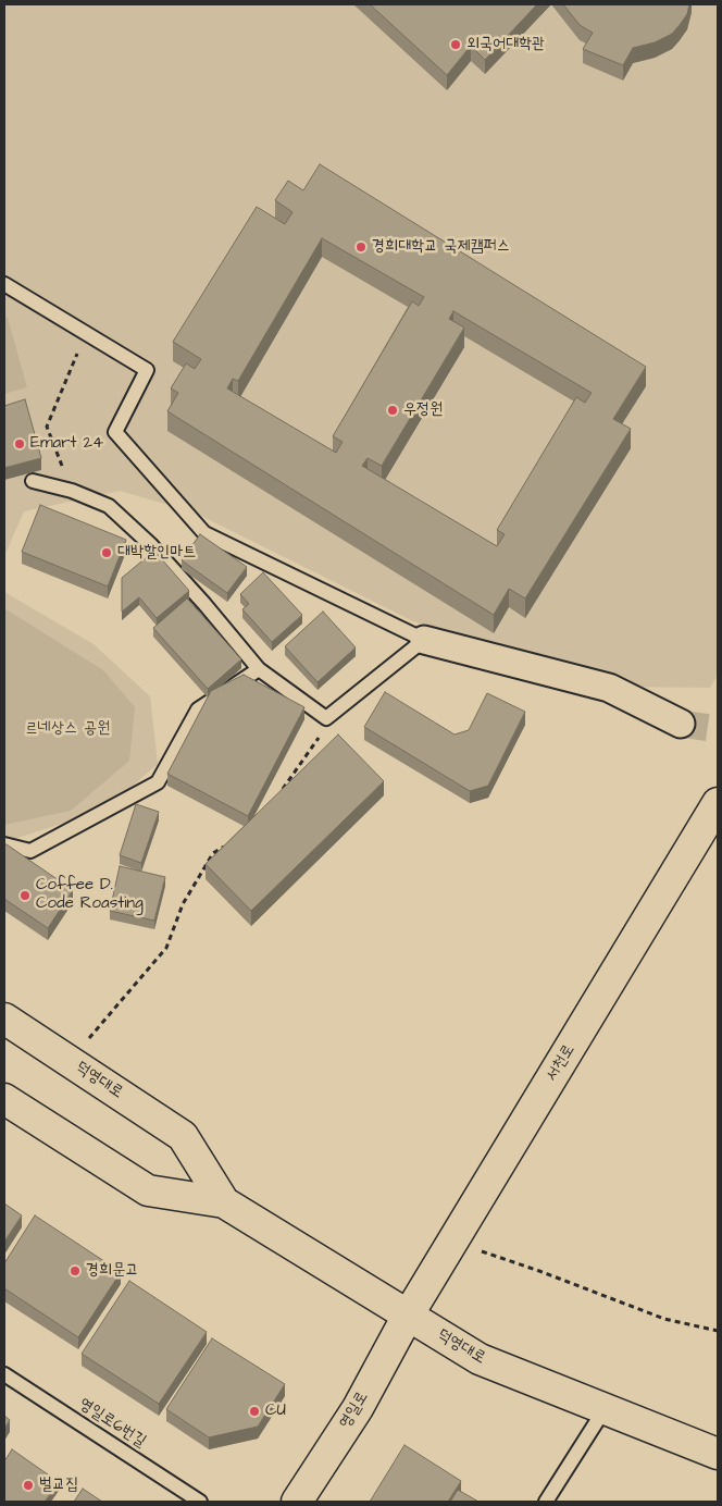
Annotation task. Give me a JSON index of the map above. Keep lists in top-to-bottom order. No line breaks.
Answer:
{"streets":{"main road":["서천로","덕영대로","영일로"],"lane":["영일로6번길"]},"crossings":[["서천로","덕영대로"],["서천로","영일로"],["덕영대로","영일로"]],"parks":["르네상스 공원"],"places":["외국어대학관","경희대학교 국제캠퍼스","우정원","Emart 24","대박할인마트","Coffee D. Code Roasting","경희문고","CU","벌교집"]}
